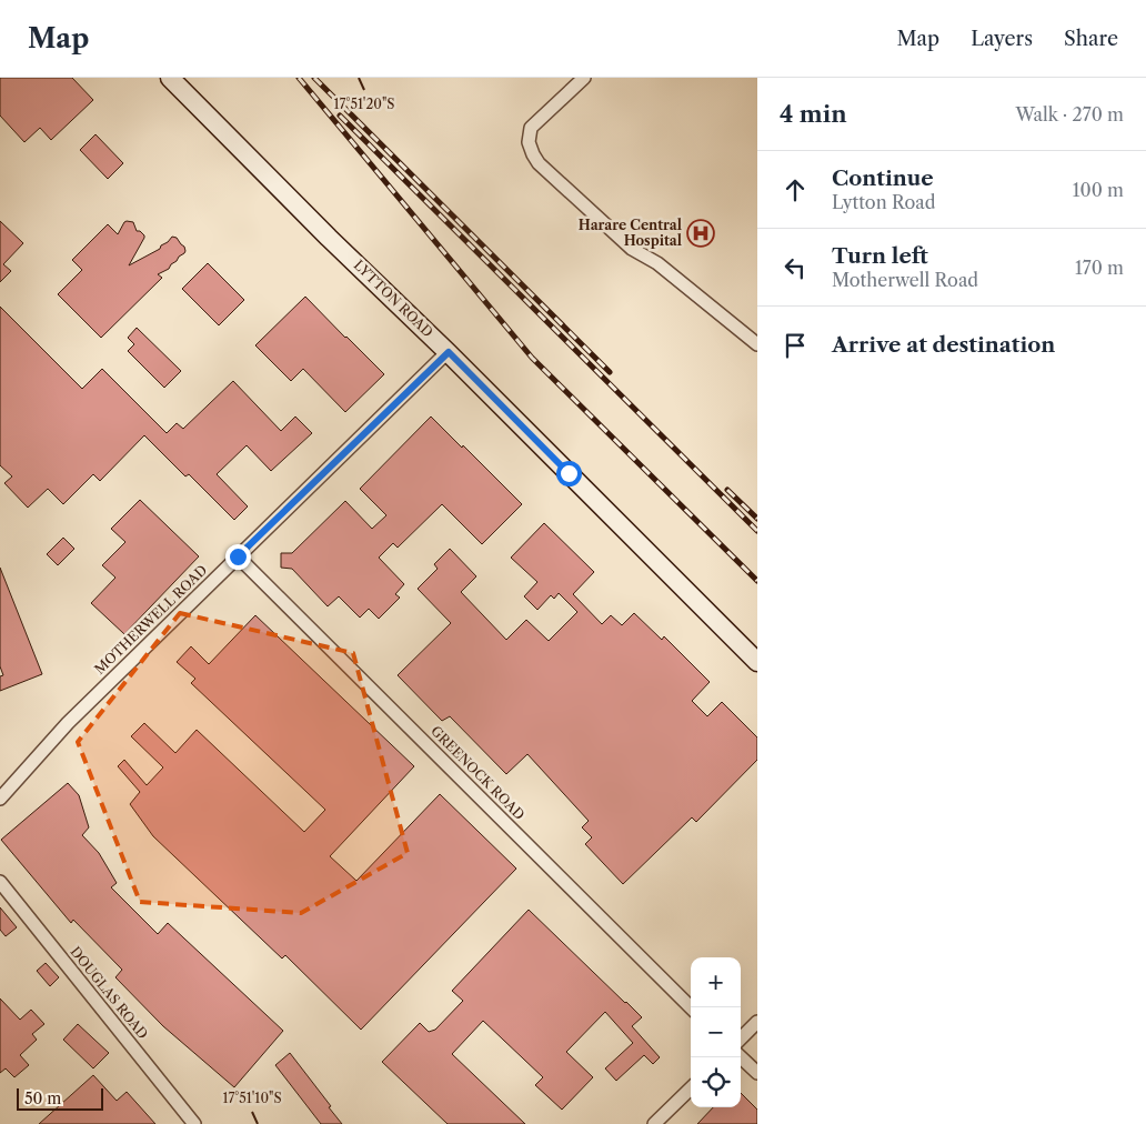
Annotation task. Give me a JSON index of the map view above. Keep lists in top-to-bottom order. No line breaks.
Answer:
{"streets":{"main road":["LYTTON ROAD"],"street":["MOTHERWELL ROAD","GREENOCK ROAD","DOUGLAS ROAD"]},"crossings":[["LYTTON ROAD","MOTHERWELL ROAD"],["MOTHERWELL ROAD","GREENOCK ROAD"]],"places":{"hospital":["Harare Central Hospital"]},"scale_bar":"50 m","page":{"header":"Map","nav":["Map","Layers","Share"],"heading":["4 min","Walk · 270 m"],"list":[["Continue","Lytton Road","100 m"],["Turn left","Motherwell Road","170 m"],"Arrive at destination"],"map_buttons":["+","−"],"scale":"50 m"},"coordinates":["17°51'20\"S","17°51'10\"S"]}
